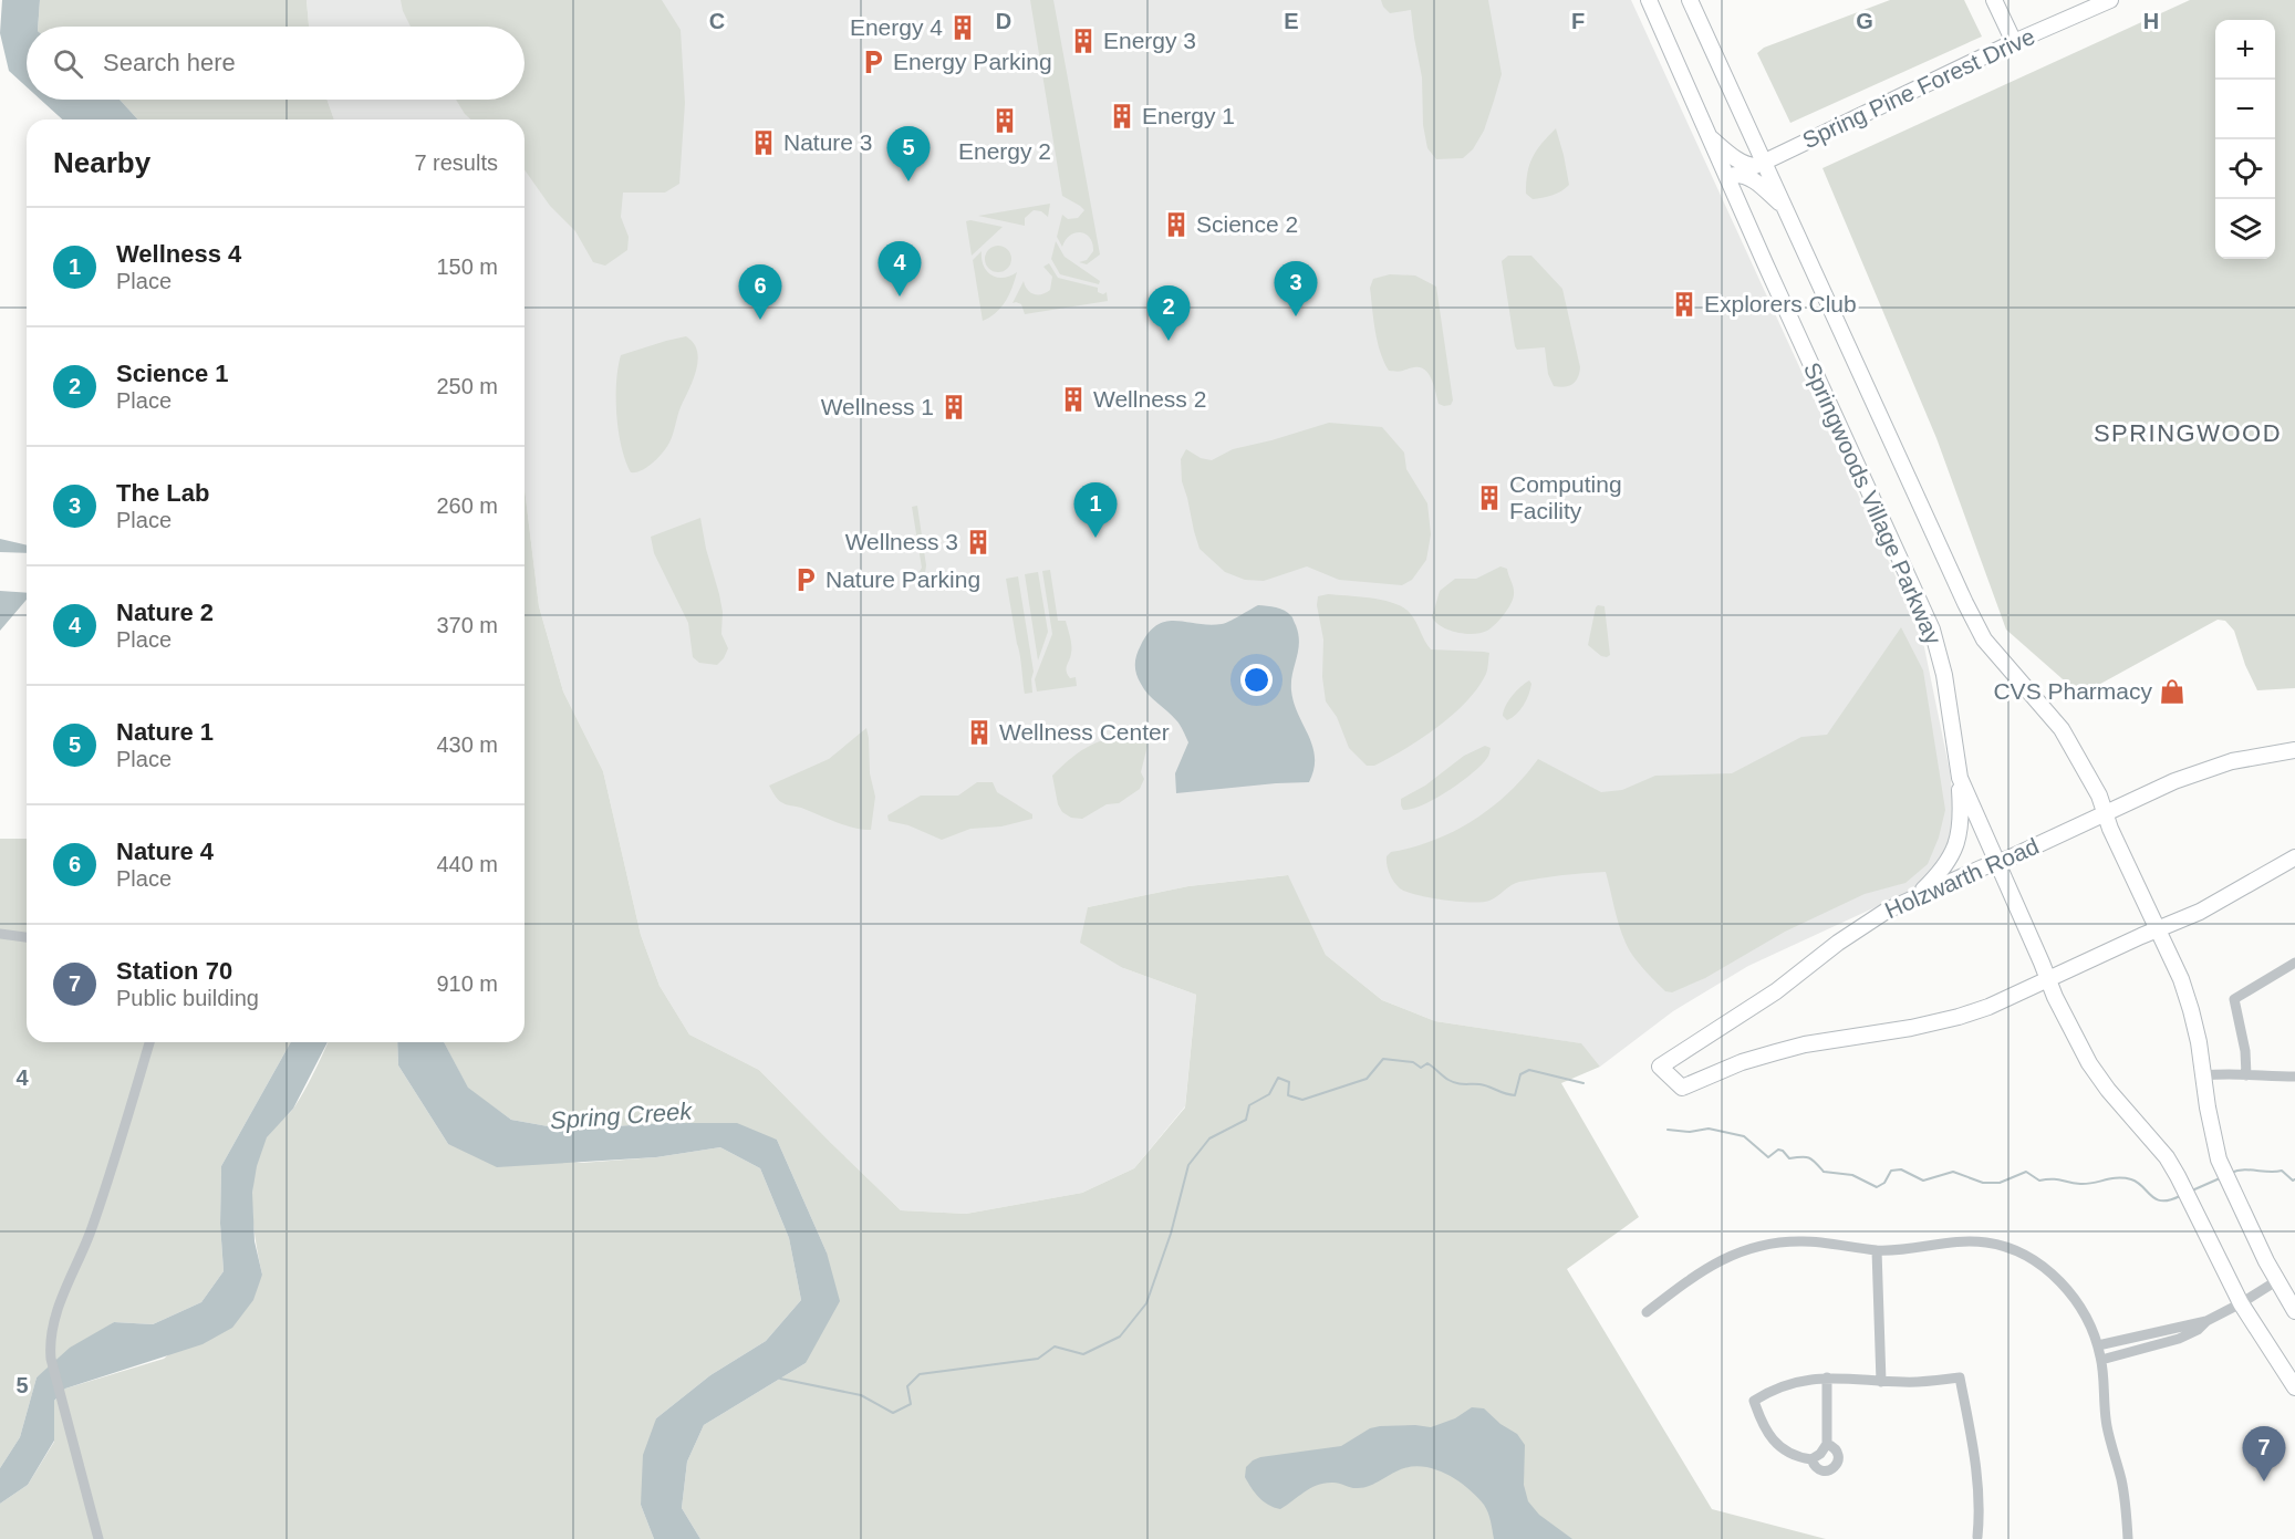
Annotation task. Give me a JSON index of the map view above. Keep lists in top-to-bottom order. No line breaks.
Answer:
{"streets":{"main road":["Spring Pine Forest Drive","Springwoods Village Parkway","Holzwarth Road"]},"crossings":[["Spring Pine Forest Drive","Springwoods Village Parkway"],["Springwoods Village Parkway","Holzwarth Road"]],"districts":["SPRINGWOOD"],"water":["Spring Creek"],"places":{"building":["Energy 4","Energy 3","Energy 1","Energy 2","Nature 3","Science 2","Explorers Club","Wellness 2","Wellness 1","Computing Facility","Wellness 3","Wellness Center"],"parking":["Energy Parking","Nature Parking"],"shop":["CVS Pharmacy"]},"page":{"map_buttons":["+","−"],"search":"Search here","heading":["Nearby","7 results"],"pins":["5","4","3","6","2","1","7"],"list":[{"mark":"1","name":"Wellness 4","note":"Place","value":"150 m"},{"mark":"2","name":"Science 1","note":"Place","value":"250 m"},{"mark":"3","name":"The Lab","note":"Place","value":"260 m"},{"mark":"4","name":"Nature 2","note":"Place","value":"370 m"},{"mark":"5","name":"Nature 1","note":"Place","value":"430 m"},{"mark":"6","name":"Nature 4","note":"Place","value":"440 m"},{"mark":"7","name":"Station 70","note":"Public building","value":"910 m"}]},"grid":{"columns":["C","D","E","F","G","H"],"rows":["4","5"]}}
